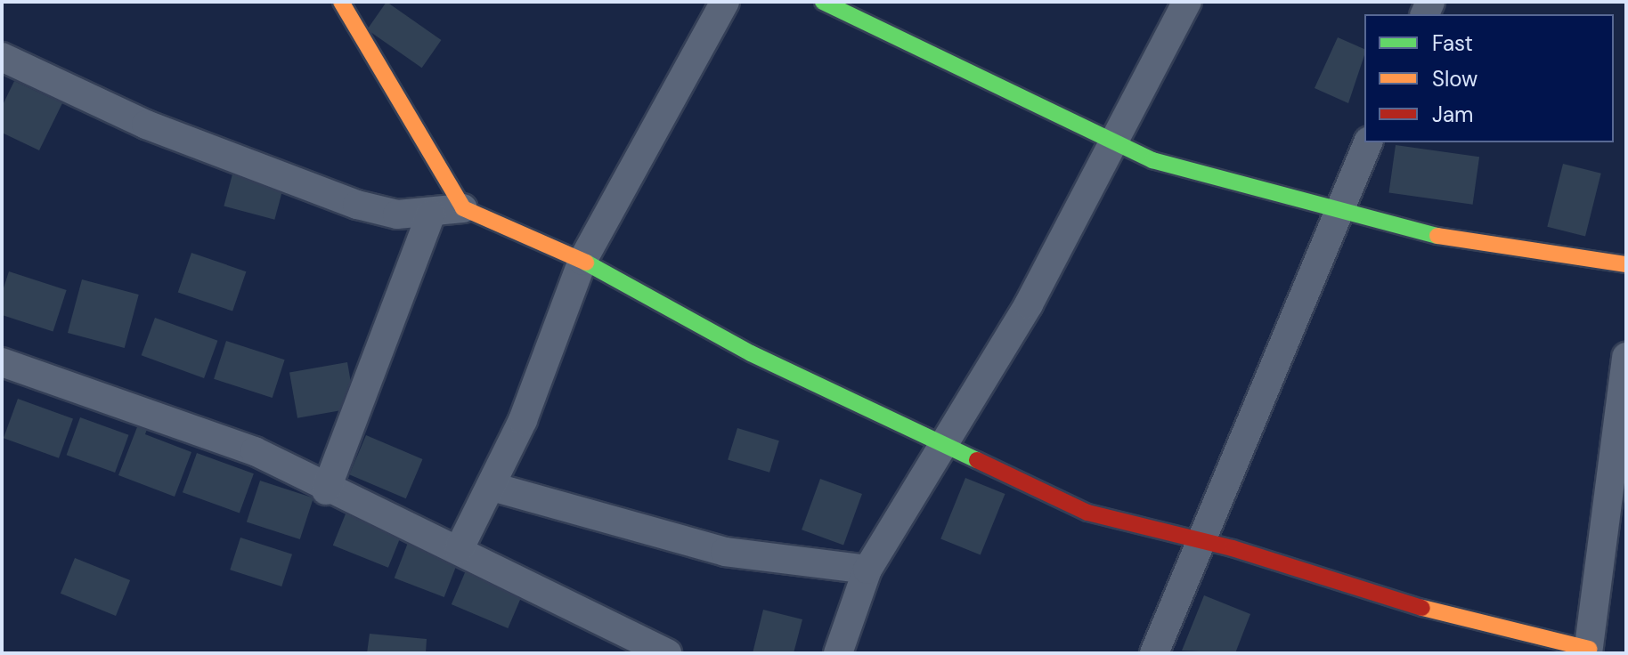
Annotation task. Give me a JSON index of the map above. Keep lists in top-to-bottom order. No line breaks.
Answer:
{"legend":["Fast","Slow","Jam"]}
